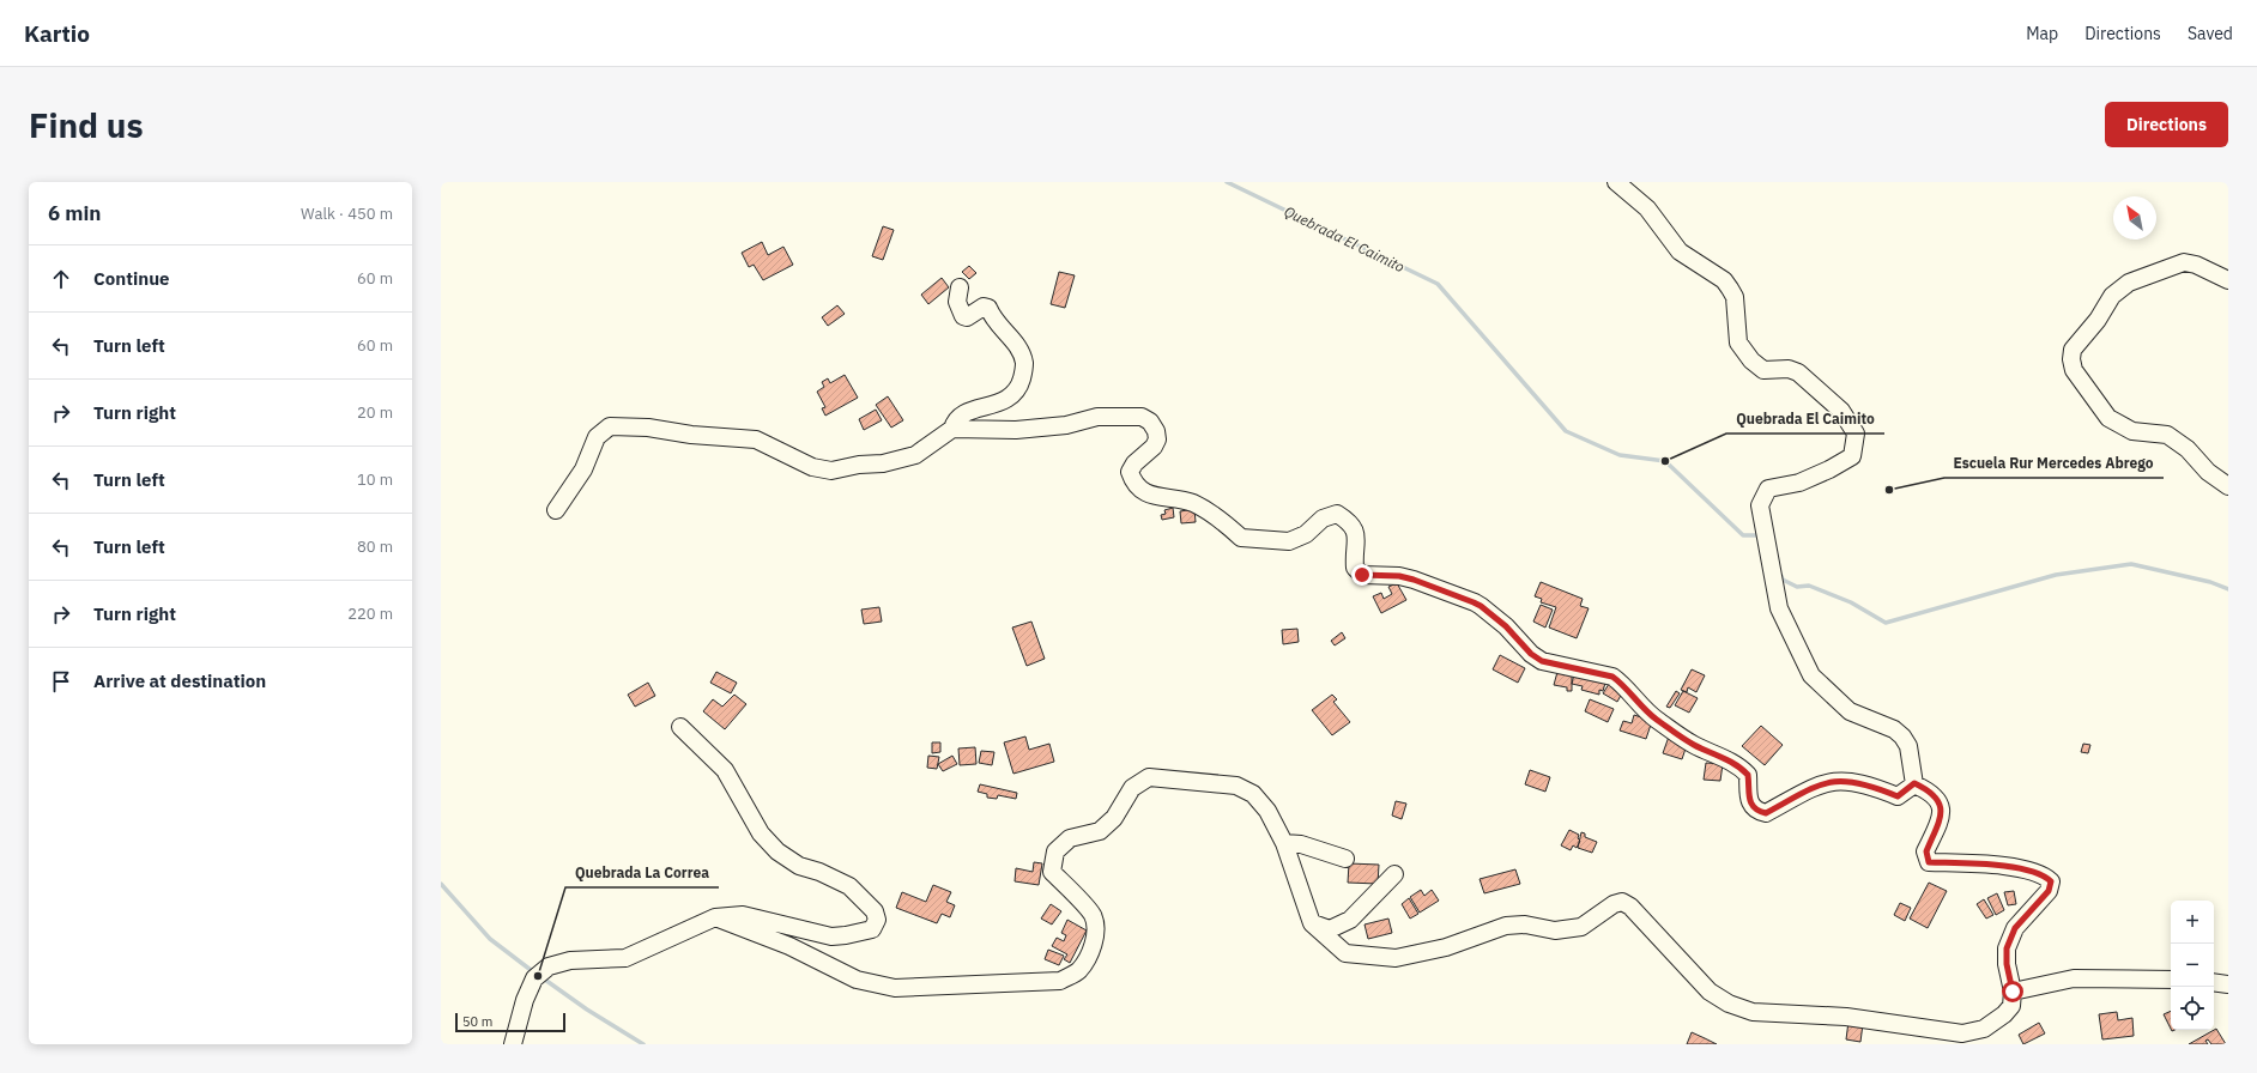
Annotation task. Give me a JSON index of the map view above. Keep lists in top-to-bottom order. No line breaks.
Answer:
{"water":["Quebrada El Caimito"],"places":["Quebrada El Caimito","Escuela Rur Mercedes Abrego","Quebrada La Correa"],"scale_bar":"50 m","north":"top left","page":{"header":"Kartio","nav":["Map","Directions","Saved"],"buttons":"Directions","title":"Find us","heading":["6 min","Walk · 450 m"],"list":[["Continue","60 m"],["Turn left","60 m"],["Turn right","20 m"],["Turn left","10 m"],["Turn left","80 m"],["Turn right","220 m"],"Arrive at destination"],"map_buttons":["+","−"],"scale":"50 m"}}
